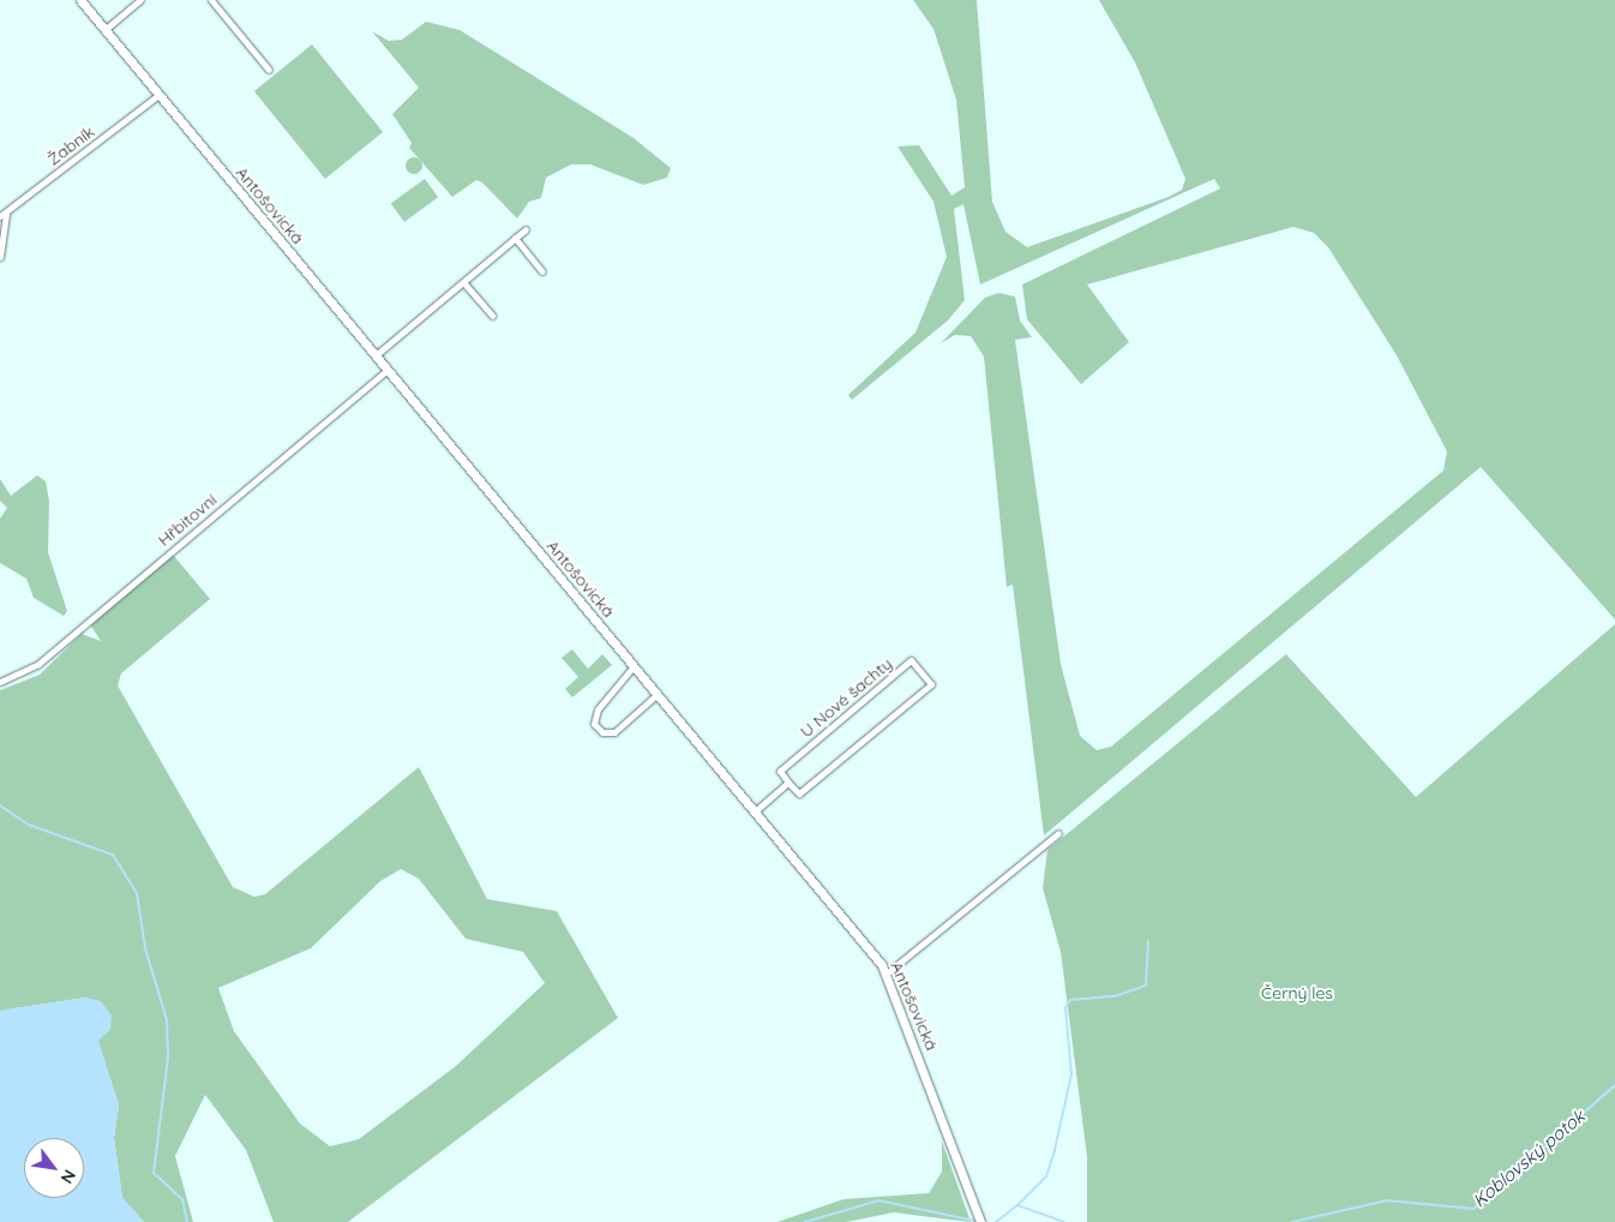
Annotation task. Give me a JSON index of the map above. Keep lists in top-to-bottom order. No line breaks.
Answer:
{"streets":{"street":["Žabník","Antošovická","Hřbitovní","U Nové šachty"]},"crossings":[["Žabník","Antošovická"],["Antošovická","Hřbitovní"]],"water":["Koblovský potok"],"parks":["Černý les"],"north":"bottom right"}
